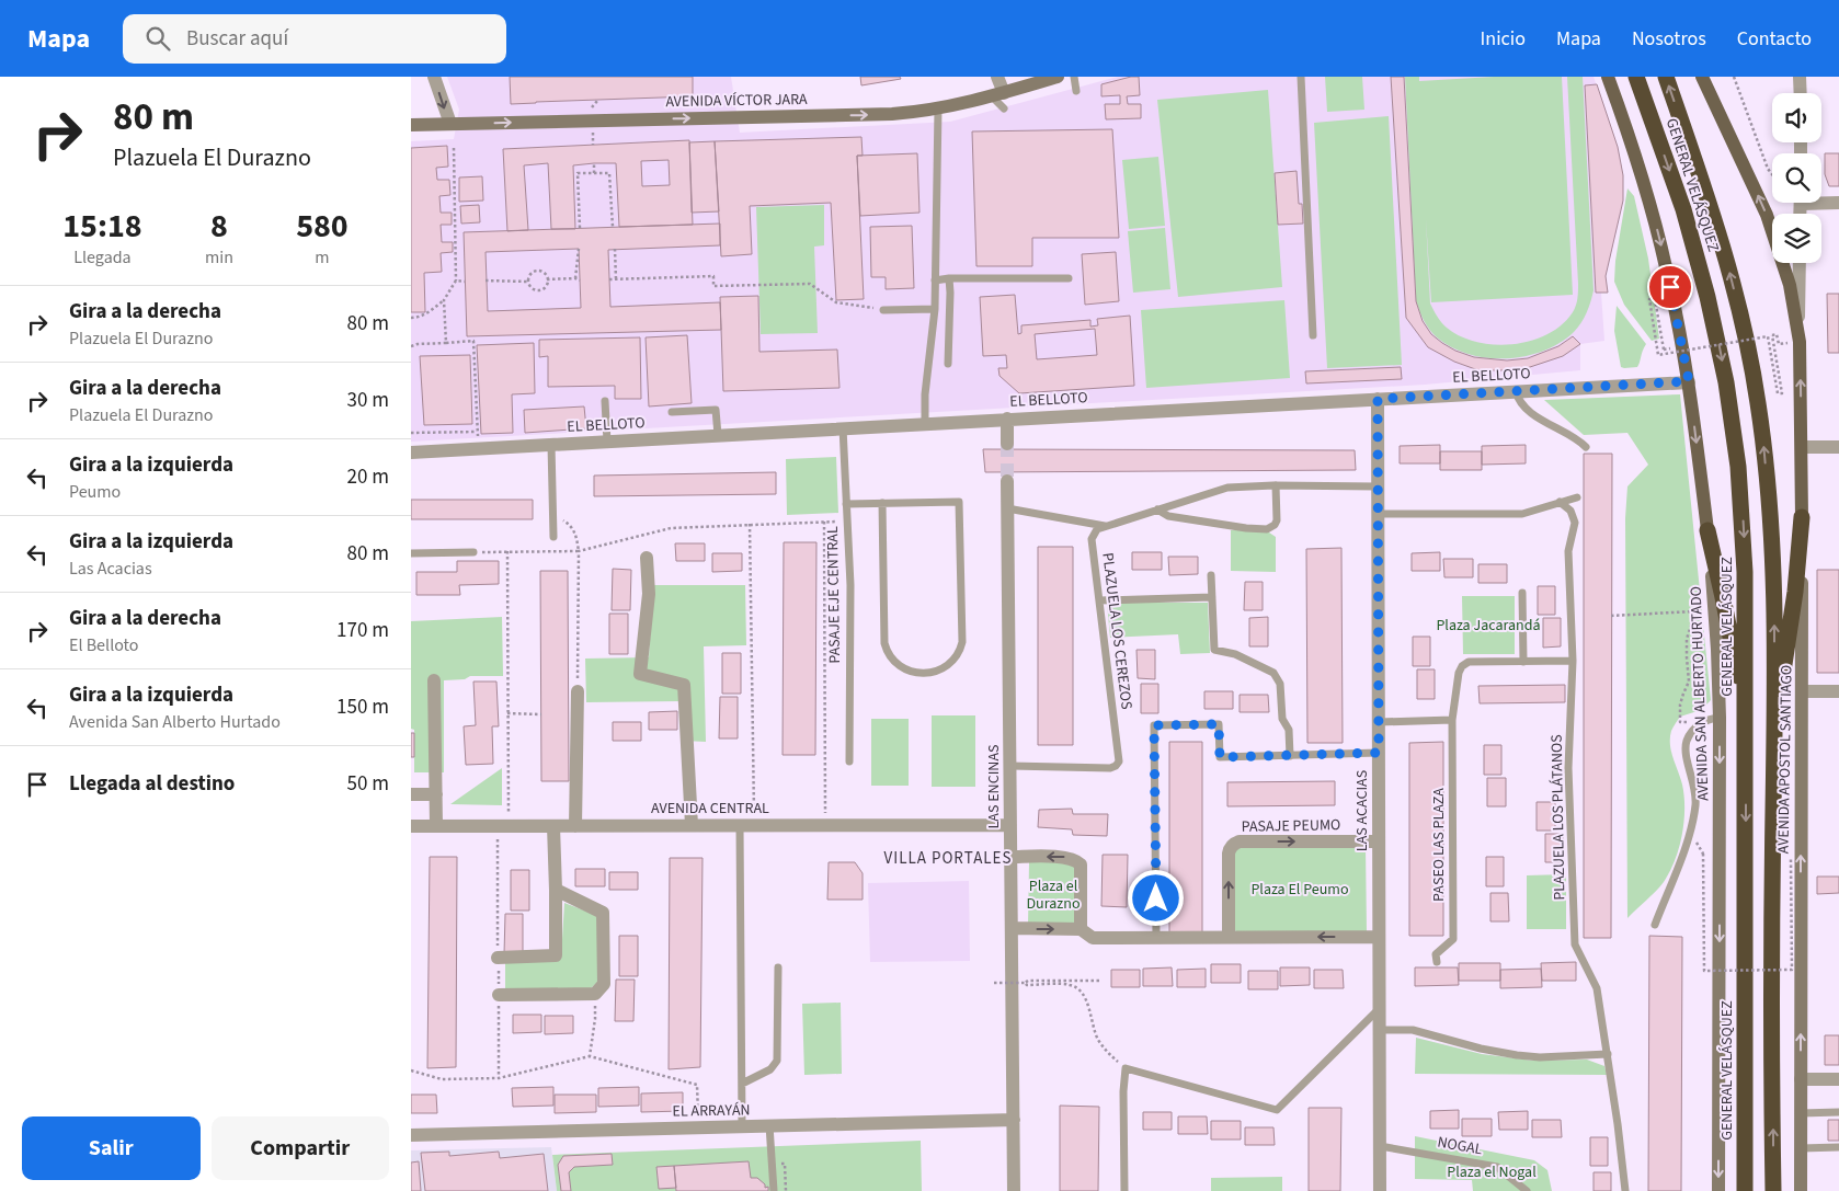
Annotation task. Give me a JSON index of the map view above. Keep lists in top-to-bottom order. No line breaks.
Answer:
{"streets":{"highway":["GENERAL VELÁSQUEZ"],"main road":["AVENIDA VÍCTOR JARA","AVENIDA SAN ALBERTO HURTADO","AVENIDA APOSTOL SANTIAGO"],"street":["EL BELLOTO","LAS ENCINAS","AVENIDA CENTRAL","LAS ACACIAS","PASAJE PEUMO","EL ARRAYÁN"],"lane":["PASAJE EJE CENTRAL","PLAZUELA LOS CEREZOS","PLAZUELA LOS PLÁTANOS","PASEO LAS PLAZA","NOGAL"]},"crossings":[["EL BELLOTO","PASAJE EJE CENTRAL"],["EL BELLOTO","AVENIDA SAN ALBERTO HURTADO"],["EL BELLOTO","LAS ACACIAS"],["PLAZUELA LOS CEREZOS","LAS ENCINAS"],["LAS ENCINAS","AVENIDA CENTRAL"],["LAS ENCINAS","EL ARRAYÁN"],["LAS ACACIAS","PASAJE PEUMO"],["LAS ACACIAS","NOGAL"]],"one_way":["AVENIDA VÍCTOR JARA","AVENIDA SAN ALBERTO HURTADO","AVENIDA APOSTOL SANTIAGO"],"districts":["VILLA PORTALES"],"parks":["Plaza Jacarandá","Plaza el Durazno","Plaza El Peumo","Plaza el Nogal"],"page":{"header":"Mapa","search":"Buscar aquí","nav":["Inicio","Mapa","Nosotros","Contacto"],"turn":["80 m","Plazuela El Durazno"],"eta":["15:18","Llegada","8","min","580","m"],"list":[{"name":"Gira a la derecha","note":"Plazuela El Durazno","value":"80 m"},{"name":"Gira a la derecha","note":"Plazuela El Durazno","value":"30 m"},{"name":"Gira a la izquierda","note":"Peumo","value":"20 m"},{"name":"Gira a la izquierda","note":"Las Acacias","value":"80 m"},{"name":"Gira a la derecha","note":"El Belloto","value":"170 m"},{"name":"Gira a la izquierda","note":"Avenida San Alberto Hurtado","value":"150 m"},{"name":"Llegada al destino","value":"50 m"}],"buttons":["Salir","Compartir"]}}
